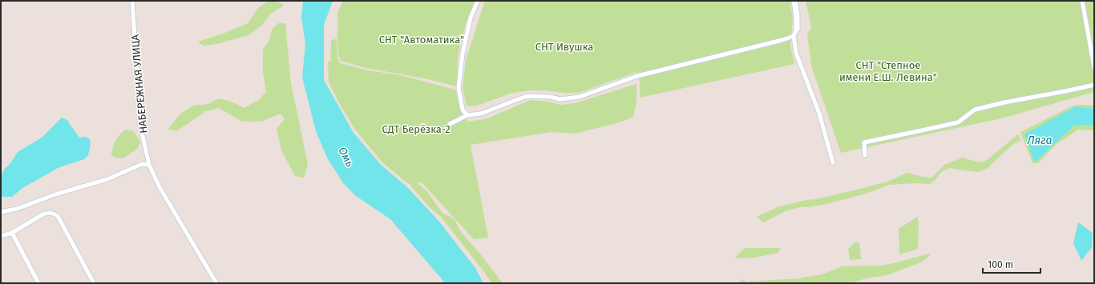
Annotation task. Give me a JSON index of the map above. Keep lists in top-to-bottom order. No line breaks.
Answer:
{"streets":{"street":["НАБЕРЕЖНАЯ УЛИЦА"]},"water":["Ляга","Омь"],"parks":["СНТ \"Автоматика\"","СНТ Ивушка","СНТ \"Степное имени Е.Ш. Левина\"","СДТ Берёзка-2"],"scale_bar":"100 m"}
